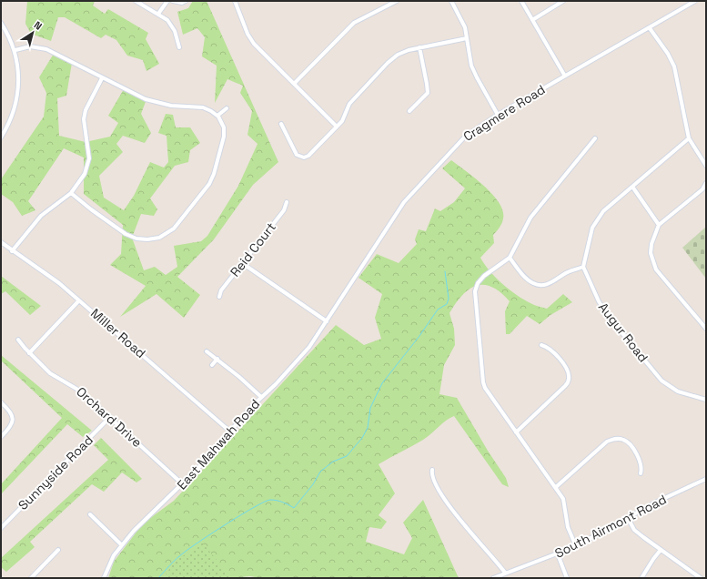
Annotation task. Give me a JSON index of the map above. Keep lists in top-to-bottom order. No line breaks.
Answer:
{"streets":{"street":["Cragmere Road","Reid Court","Augur Road","Miller Road","Orchard Drive","East Mahwah Road","Sunnyside Road","South Airmont Road"]},"crossings":[["Cragmere Road","East Mahwah Road"],["Miller Road","East Mahwah Road"],["Orchard Drive","East Mahwah Road"],["Orchard Drive","Sunnyside Road"]],"north":"top right"}
